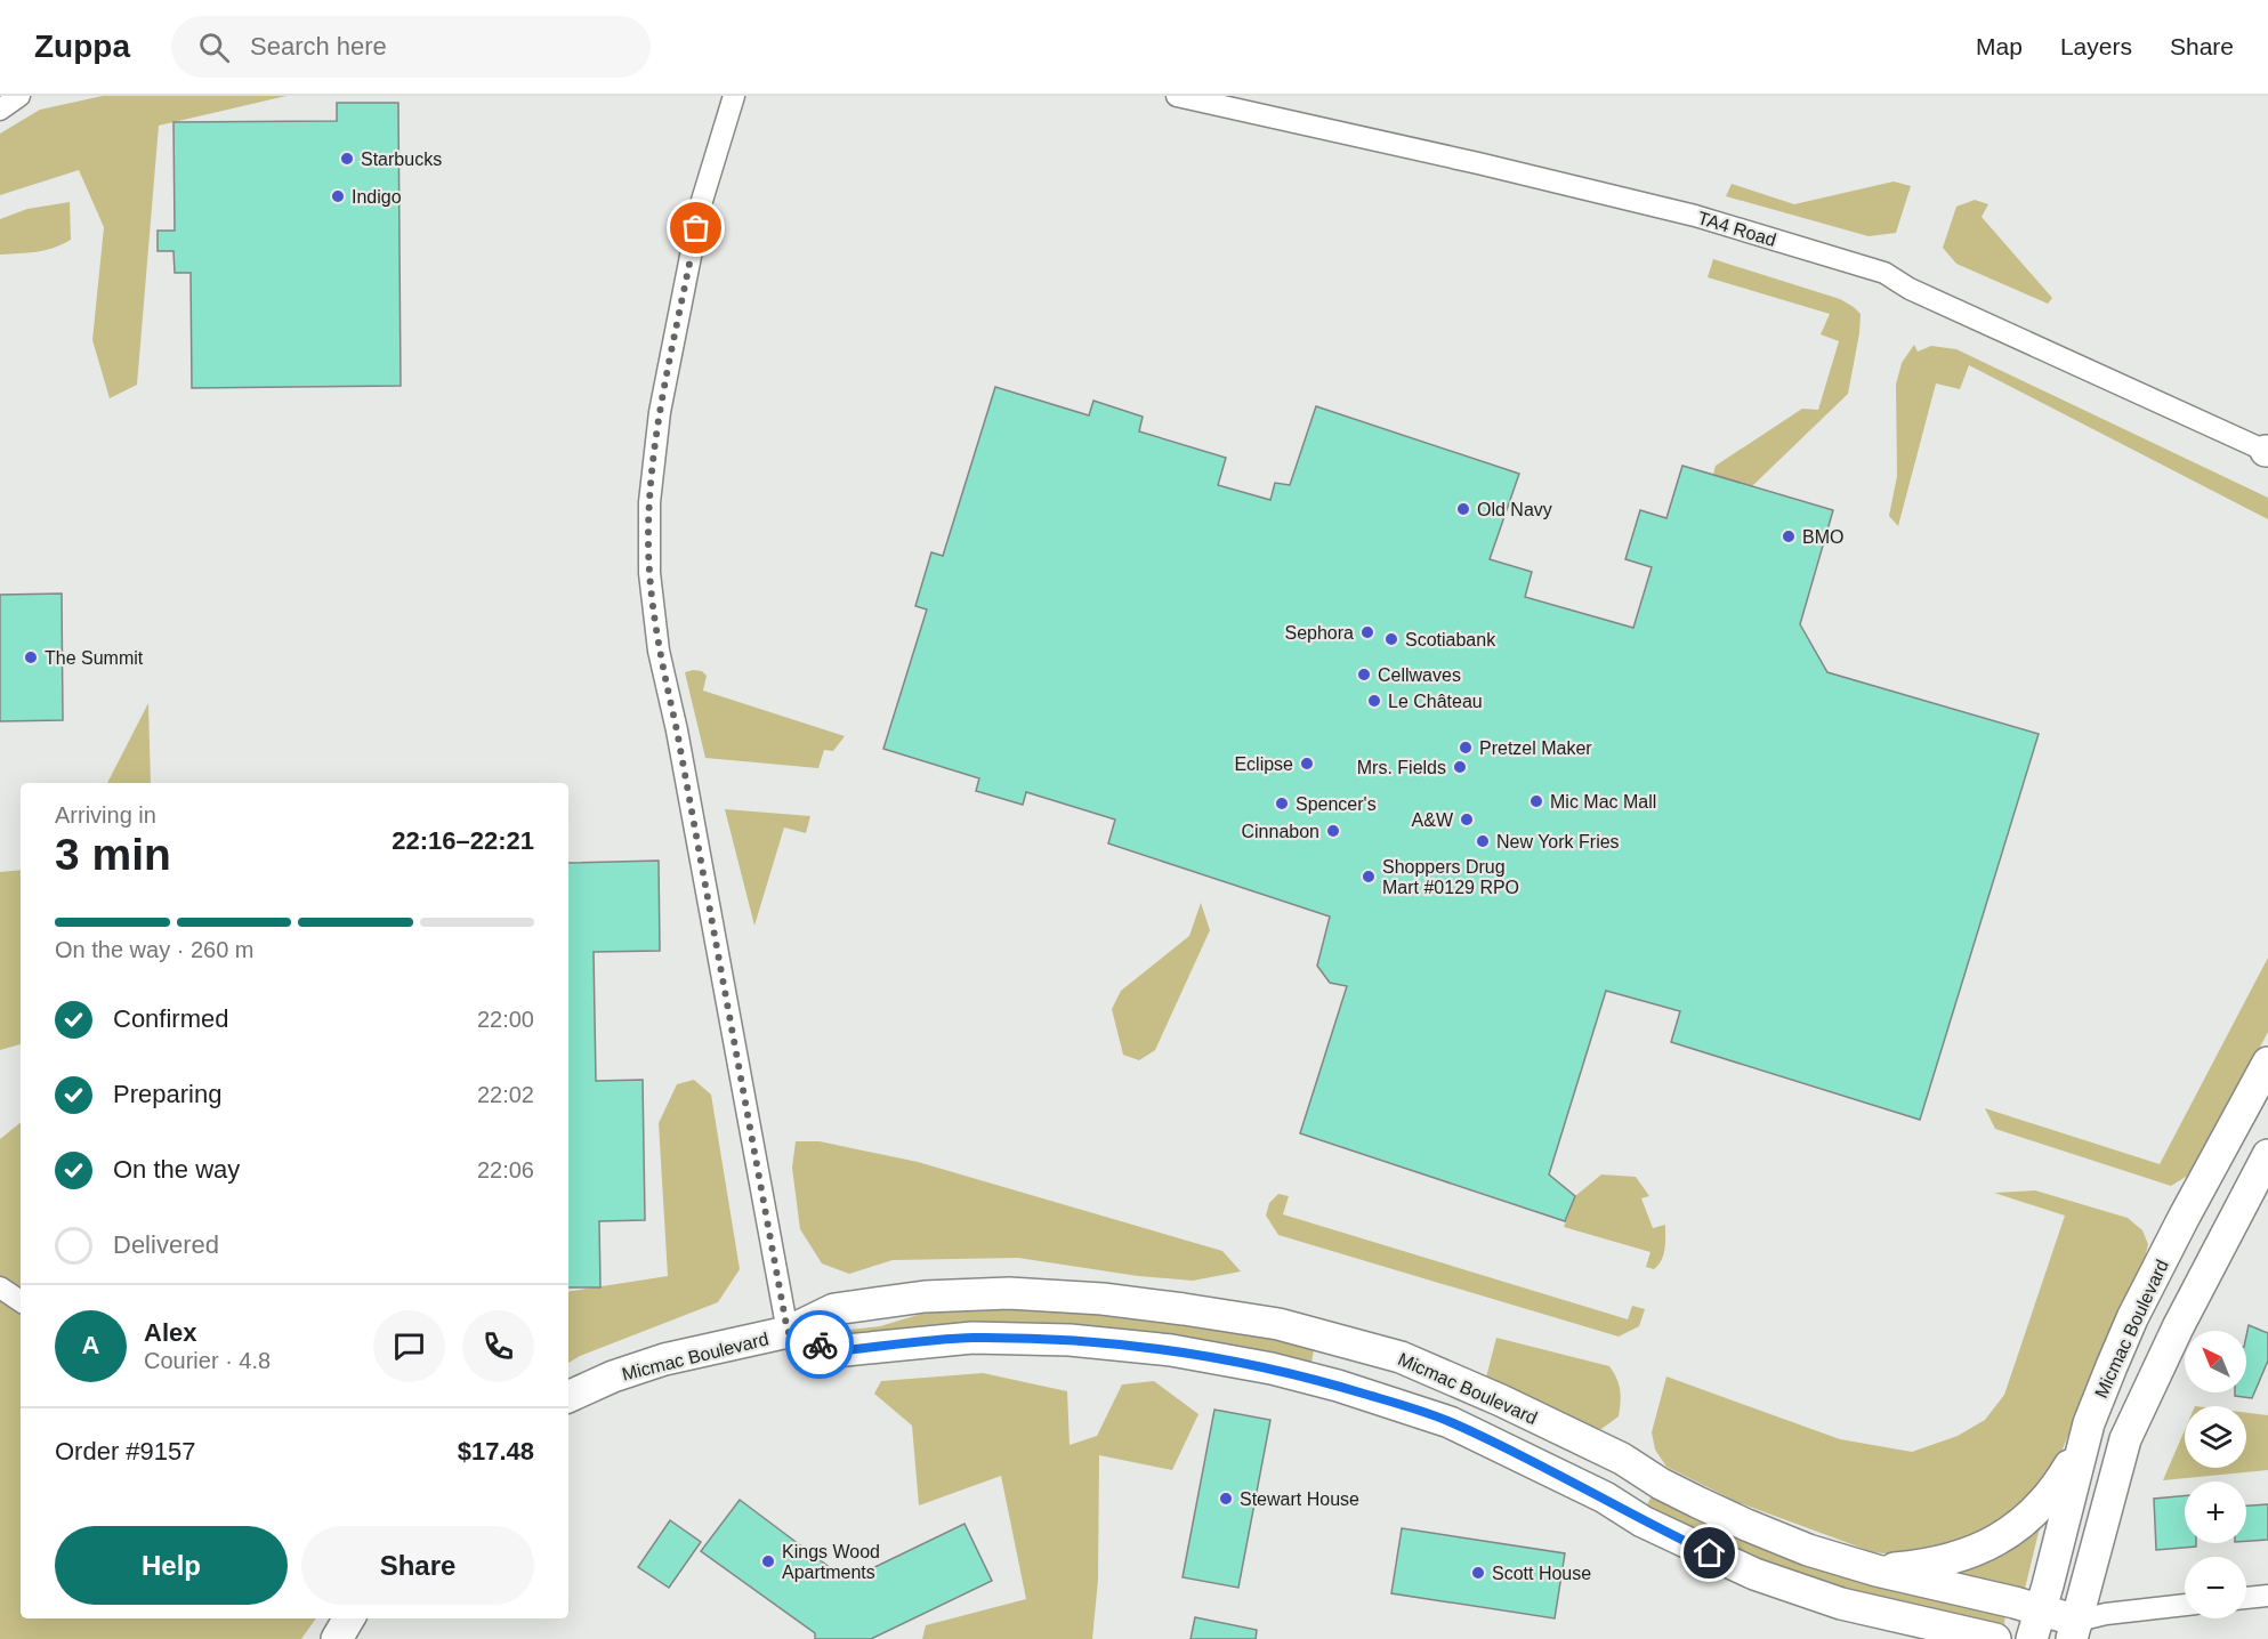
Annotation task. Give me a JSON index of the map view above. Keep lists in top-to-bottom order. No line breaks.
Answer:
{"streets":{"street":["TA4 Road","Micmac Boulevard"]},"places":["Starbucks","Indigo","Old Navy","BMO","Sephora","Scotiabank","The Summit","Cellwaves","Le Château","Pretzel Maker","Eclipse","Mrs. Fields","Mic Mac Mall","Spencer's","A&W","Cinnabon","New York Fries","Shoppers Drug Mart #0129 RPO","Stewart House","Kings Wood Apartments","Scott House"],"north":"top left","page":{"header":"Zuppa","search":"Search here","nav":["Map","Layers","Share"],"heading":["3 min","Arriving in","22:16–22:21"],"panel":["Alex","Courier · 4.8","Order #9157","$17.48"],"bar":"On the way · 260 m","list":[["Confirmed","22:00"],["Preparing","22:02"],["On the way","22:06"],"Delivered"],"round":"A","map_buttons":["+","−"],"buttons":["Help","Share"]}}
